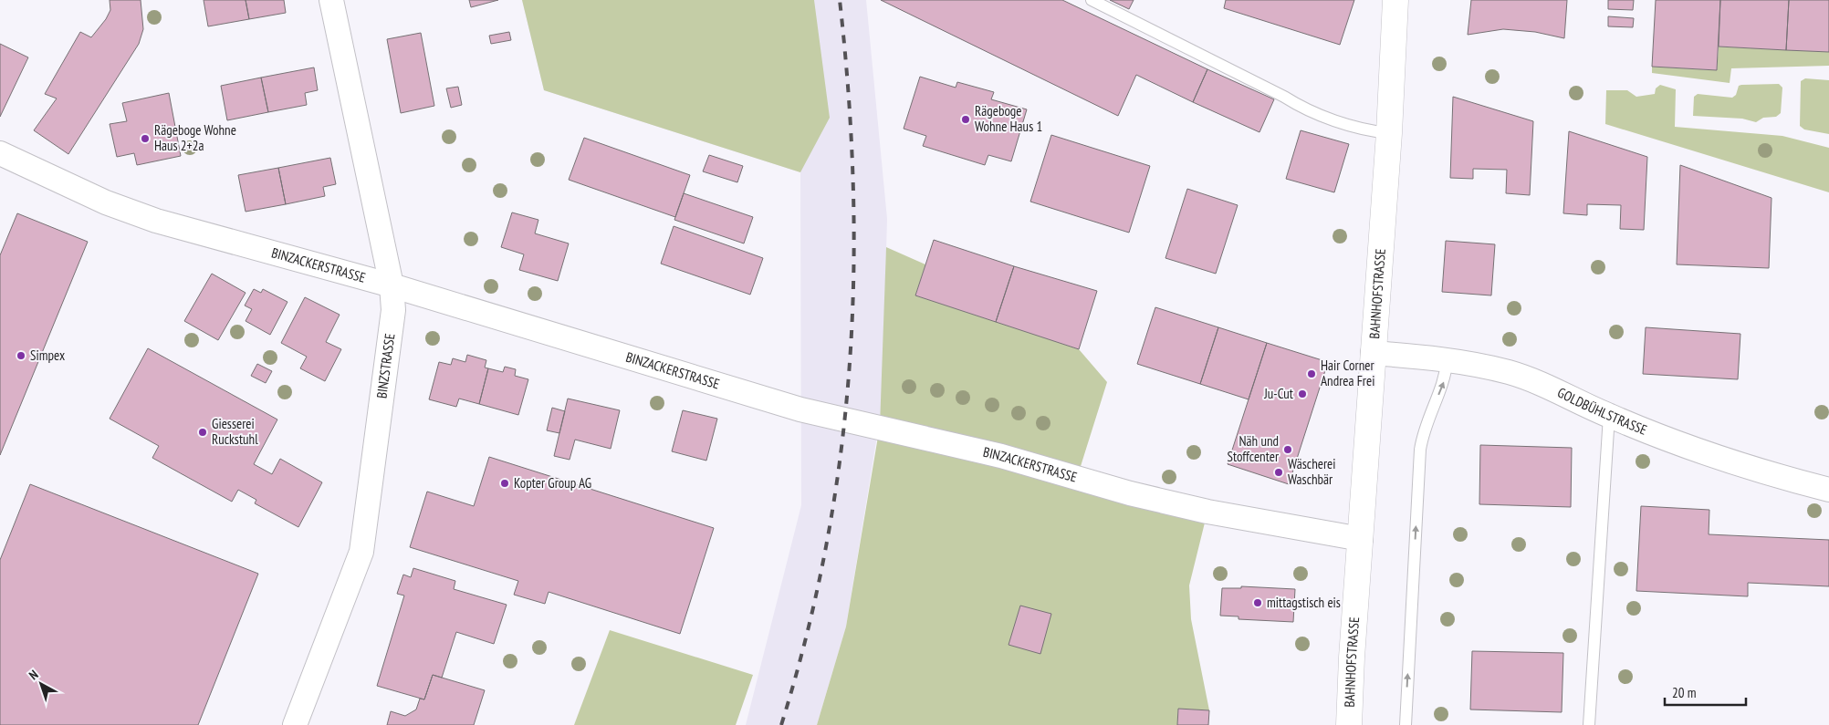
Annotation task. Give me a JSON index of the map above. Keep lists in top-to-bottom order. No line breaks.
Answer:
{"streets":{"main road":["BAHNHOFSTRASSE"],"street":["BINZACKERSTRASSE","BINZSTRASSE","GOLDBÜHLSTRASSE"]},"crossings":[["BINZACKERSTRASSE","BAHNHOFSTRASSE"],["BINZACKERSTRASSE","BINZSTRASSE"],["BAHNHOFSTRASSE","GOLDBÜHLSTRASSE"]],"places":["Rägeboge Wohne Haus 1","Rägeboge Wohne Haus 2+2a","Simpex","Hair Corner Andrea Frei","Ju-Cut","Giesserei Ruckstuhl","Näh und Stoffcenter","Wäscherei Waschbär","Kopter Group AG","mittagstisch eis"],"scale_bar":"20 m","north":"top left"}
